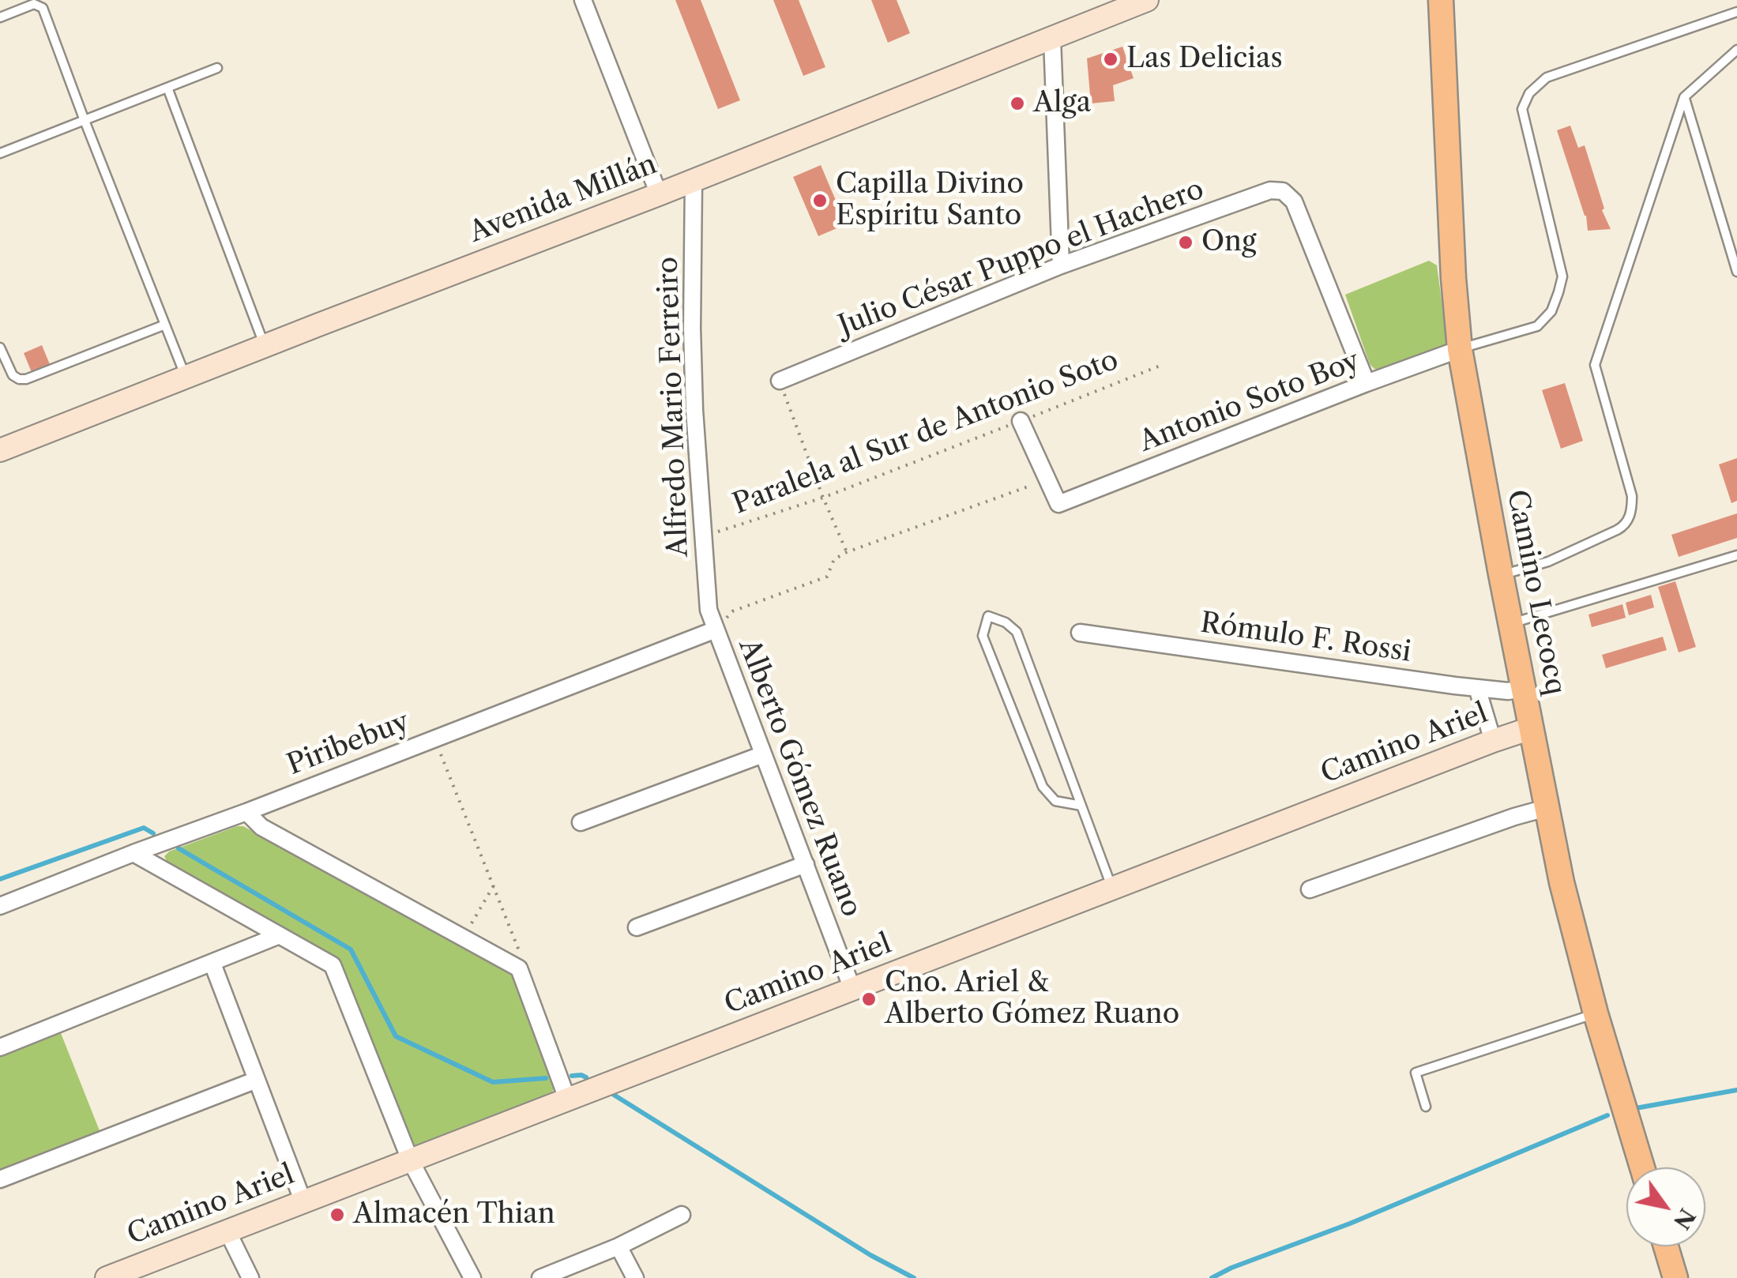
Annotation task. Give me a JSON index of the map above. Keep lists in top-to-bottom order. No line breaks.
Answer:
{"streets":{"main road":["Camino Lecocq"],"street":["Avenida Millán","Julio César Puppo el Hachero","Antonio Soto Boy","Alfredo Mario Ferreiro","Rómulo F. Rossi","Piribebuy","Camino Ariel","Alberto Gómez Ruano"],"path":["Paralela al Sur de Antonio Soto"]},"crossings":[["Avenida Millán","Alfredo Mario Ferreiro"],["Julio César Puppo el Hachero","Antonio Soto Boy"],["Antonio Soto Boy","Camino Lecocq"],["Alfredo Mario Ferreiro","Paralela al Sur de Antonio Soto"],["Alfredo Mario Ferreiro","Piribebuy"],["Alfredo Mario Ferreiro","Alberto Gómez Ruano"],["Camino Lecocq","Rómulo F. Rossi"],["Camino Lecocq","Camino Ariel"],["Piribebuy","Alberto Gómez Ruano"],["Camino Ariel","Alberto Gómez Ruano"]],"places":["Las Delicias","Alga","Capilla Divino Espíritu Santo","Ong","Cno. Ariel & Alberto Gómez Ruano","Almacén Thian"],"north":"bottom right"}
